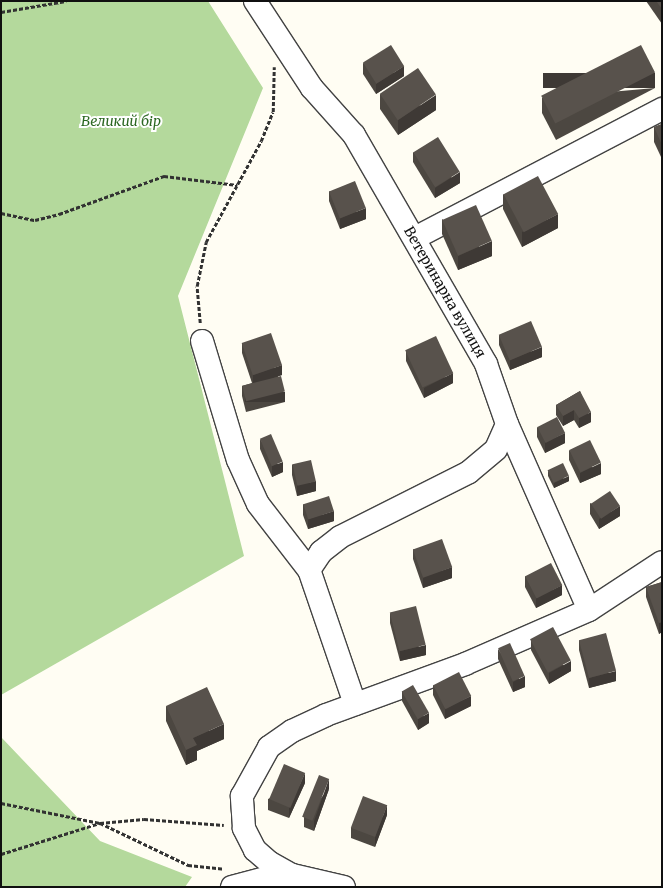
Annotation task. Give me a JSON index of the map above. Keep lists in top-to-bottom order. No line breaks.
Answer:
{"streets":{"street":["Ветеринарна вулиця"]},"parks":["Великий бір"]}
